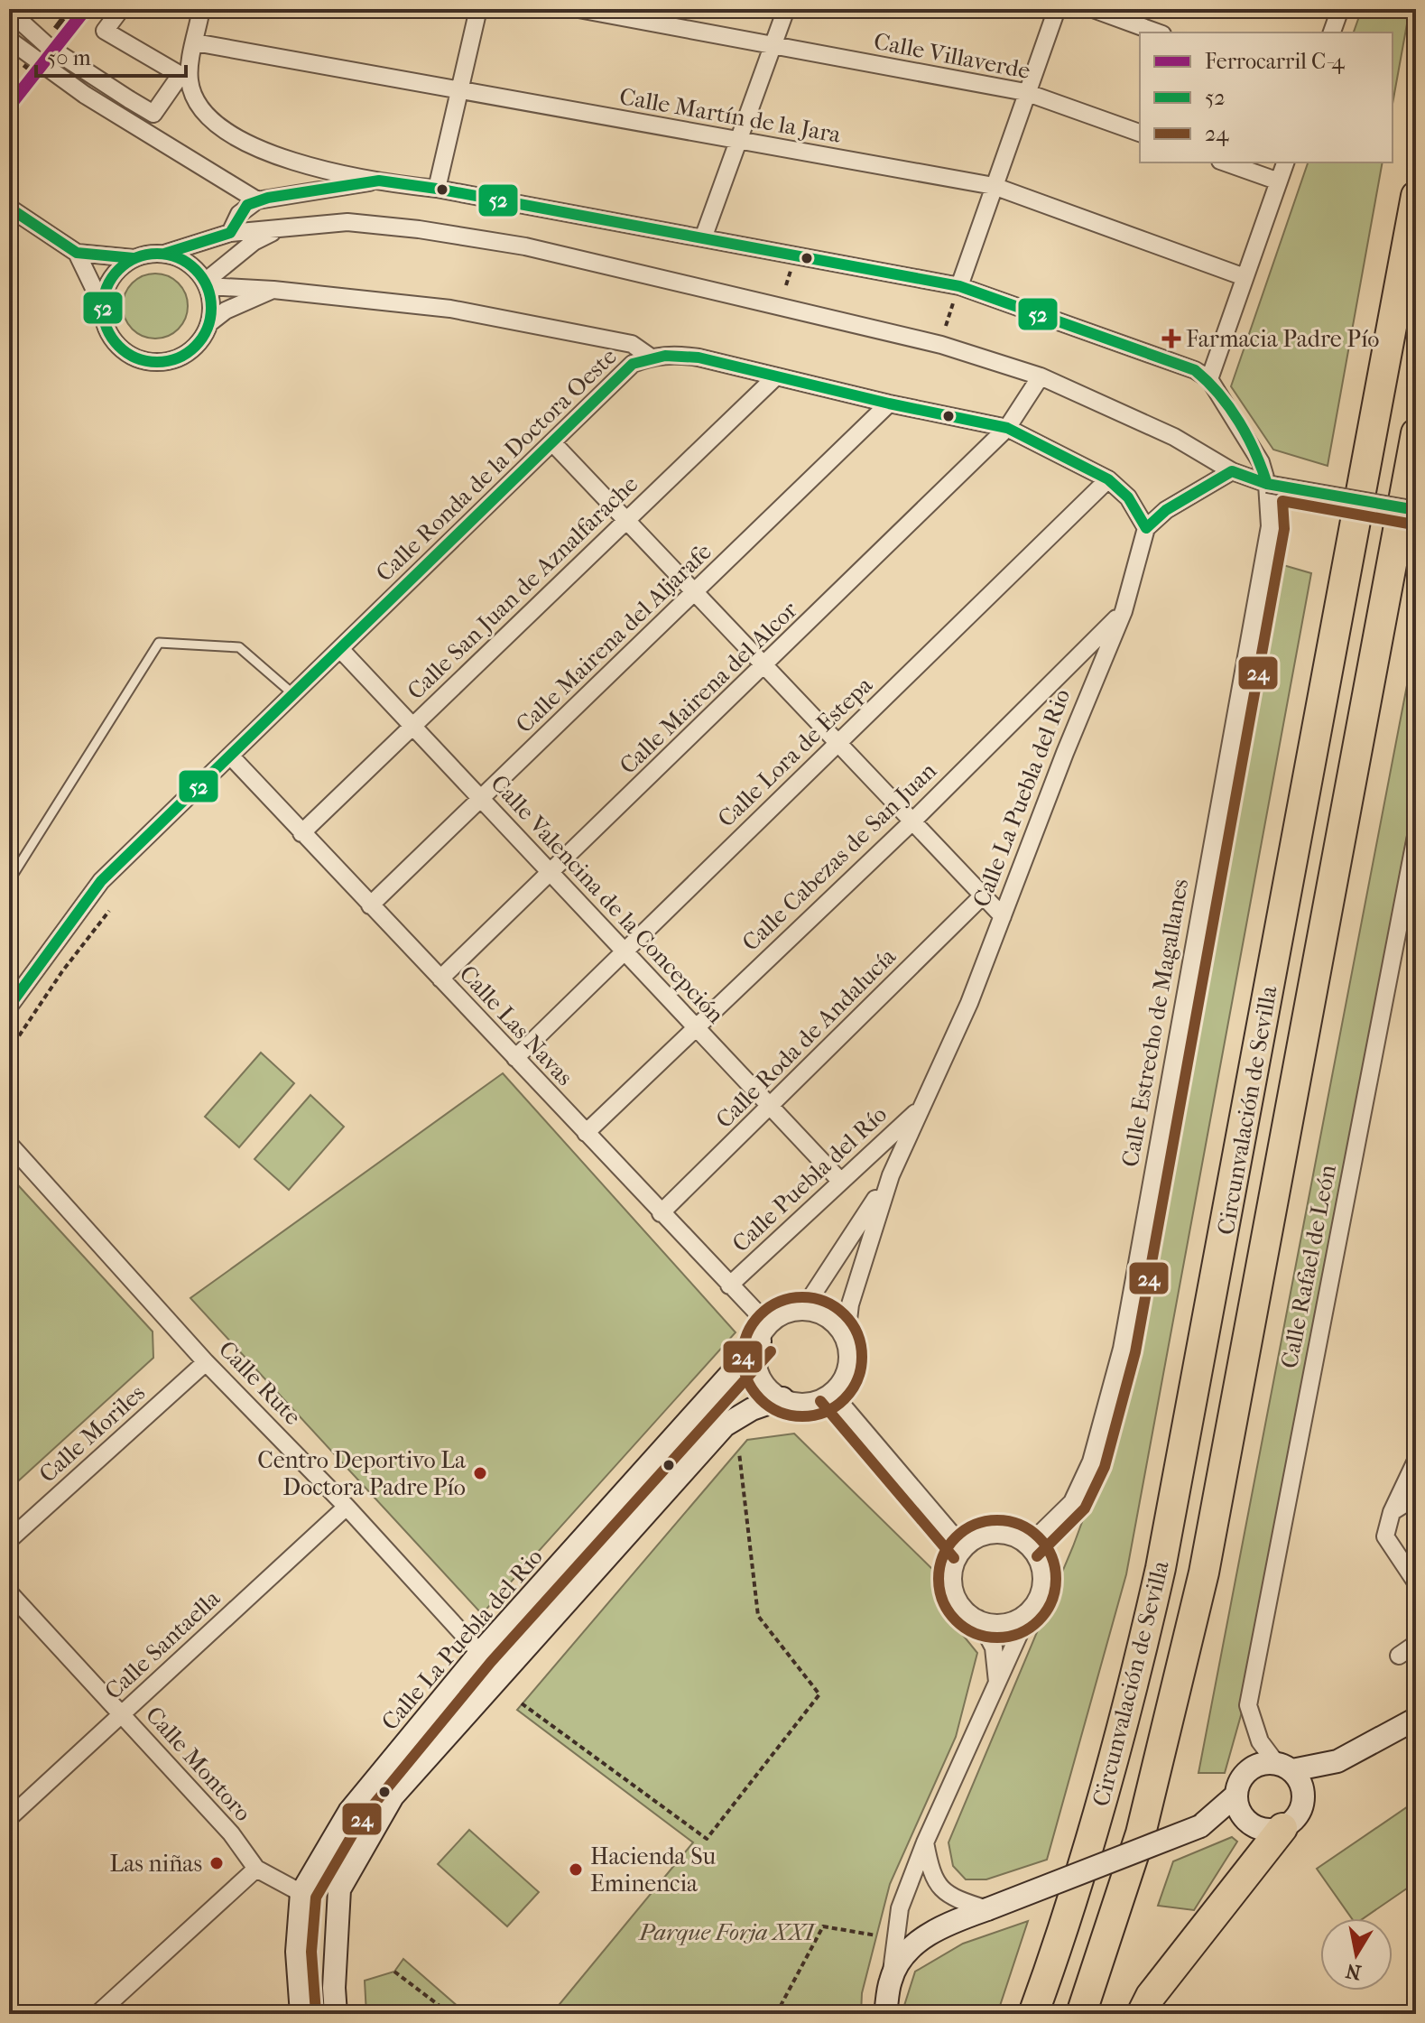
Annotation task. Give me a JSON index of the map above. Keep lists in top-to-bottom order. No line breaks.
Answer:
{"streets":{"highway":["Circunvalación de Sevilla"],"street":["Calle Villaverde","Calle Martín de la Jara","Calle Ronda de la Doctora Oeste","Calle San Juan de Aznalfarache","Calle Mairena del Aljarafe","Calle Mairena del Alcor","Calle Lora de Estepa","Calle La Puebla del Rio","Calle Cabezas de San Juan","Calle Valencina de la Concepción","Calle Estrecho de Magallanes","Calle Las Navas","Calle Roda de Andalucía","Calle Puebla del Río","Calle Rafael de León","Calle Rute","Calle Moriles","Calle Santaella","Calle Montoro"]},"crossings":[["Calle Ronda de la Doctora Oeste","Calle San Juan de Aznalfarache"],["Calle Ronda de la Doctora Oeste","Calle Mairena del Aljarafe"],["Calle Ronda de la Doctora Oeste","Calle Mairena del Alcor"],["Calle Ronda de la Doctora Oeste","Calle Lora de Estepa"],["Calle Ronda de la Doctora Oeste","Calle La Puebla del Rio"],["Calle Ronda de la Doctora Oeste","Calle Valencina de la Concepción"],["Calle Ronda de la Doctora Oeste","Calle Las Navas"],["Calle San Juan de Aznalfarache","Calle Valencina de la Concepción"],["Calle San Juan de Aznalfarache","Calle Las Navas"],["Calle Mairena del Aljarafe","Calle Valencina de la Concepción"],["Calle Mairena del Aljarafe","Calle Las Navas"],["Calle Mairena del Alcor","Calle Valencina de la Concepción"],["Calle Mairena del Alcor","Calle Las Navas"],["Calle Lora de Estepa","Calle Valencina de la Concepción"],["Calle Lora de Estepa","Calle Las Navas"],["Calle La Puebla del Rio","Calle Cabezas de San Juan"],["Calle La Puebla del Rio","Calle Las Navas"],["Calle La Puebla del Rio","Calle Puebla del Río"],["Calle La Puebla del Rio","Calle Rute"],["Calle La Puebla del Rio","Calle Montoro"],["Calle Cabezas de San Juan","Calle Valencina de la Concepción"],["Calle Cabezas de San Juan","Calle Las Navas"],["Calle Valencina de la Concepción","Calle Roda de Andalucía"],["Calle Valencina de la Concepción","Calle Puebla del Río"],["Calle Las Navas","Calle Roda de Andalucía"],["Calle Las Navas","Calle Puebla del Río"],["Calle Rute","Calle Moriles"],["Calle Rute","Calle Santaella"],["Calle Santaella","Calle Montoro"]],"parks":["Parque Forja XXI"],"places":{"health":["Farmacia Padre Pío"],"other":["Centro Deportivo La Doctora Padre Pío","Las niñas","Hacienda Su Eminencia"]},"lines":["rail line C-4","transit line 52","transit line 24"],"legend":["Ferrocarril C-4","52","24"],"scale_bar":"50 m","north":"bottom"}
